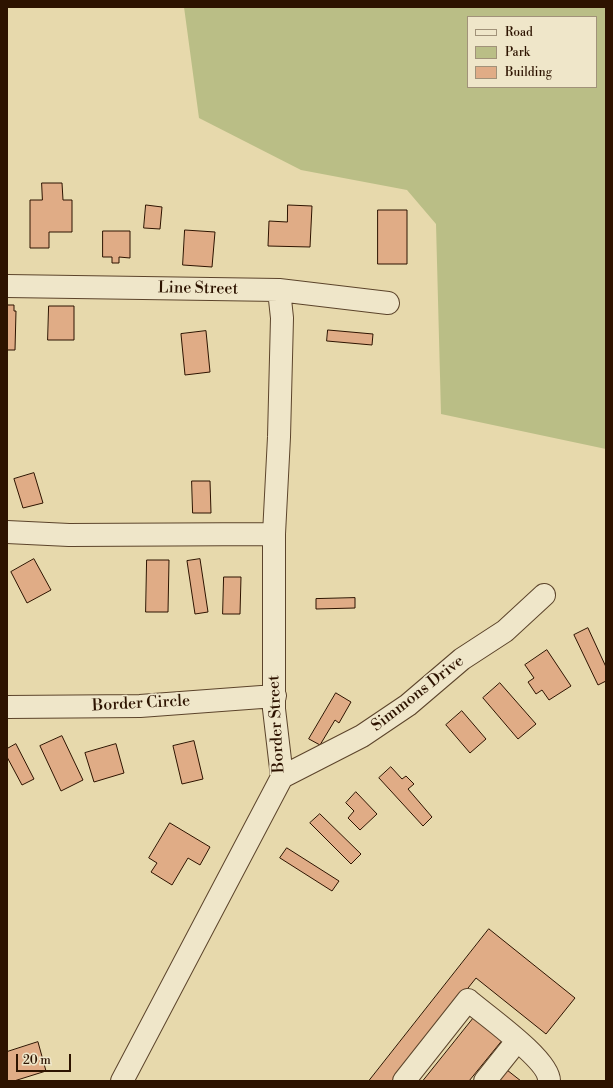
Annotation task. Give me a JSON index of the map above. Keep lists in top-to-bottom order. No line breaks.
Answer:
{"streets":{"street":["Line Street","Simmons Drive","Border Circle","Border Street"]},"crossings":[["Line Street","Border Street"],["Simmons Drive","Border Street"],["Border Circle","Border Street"]],"legend":["Road","Park","Building"],"scale_bar":"20 m"}
